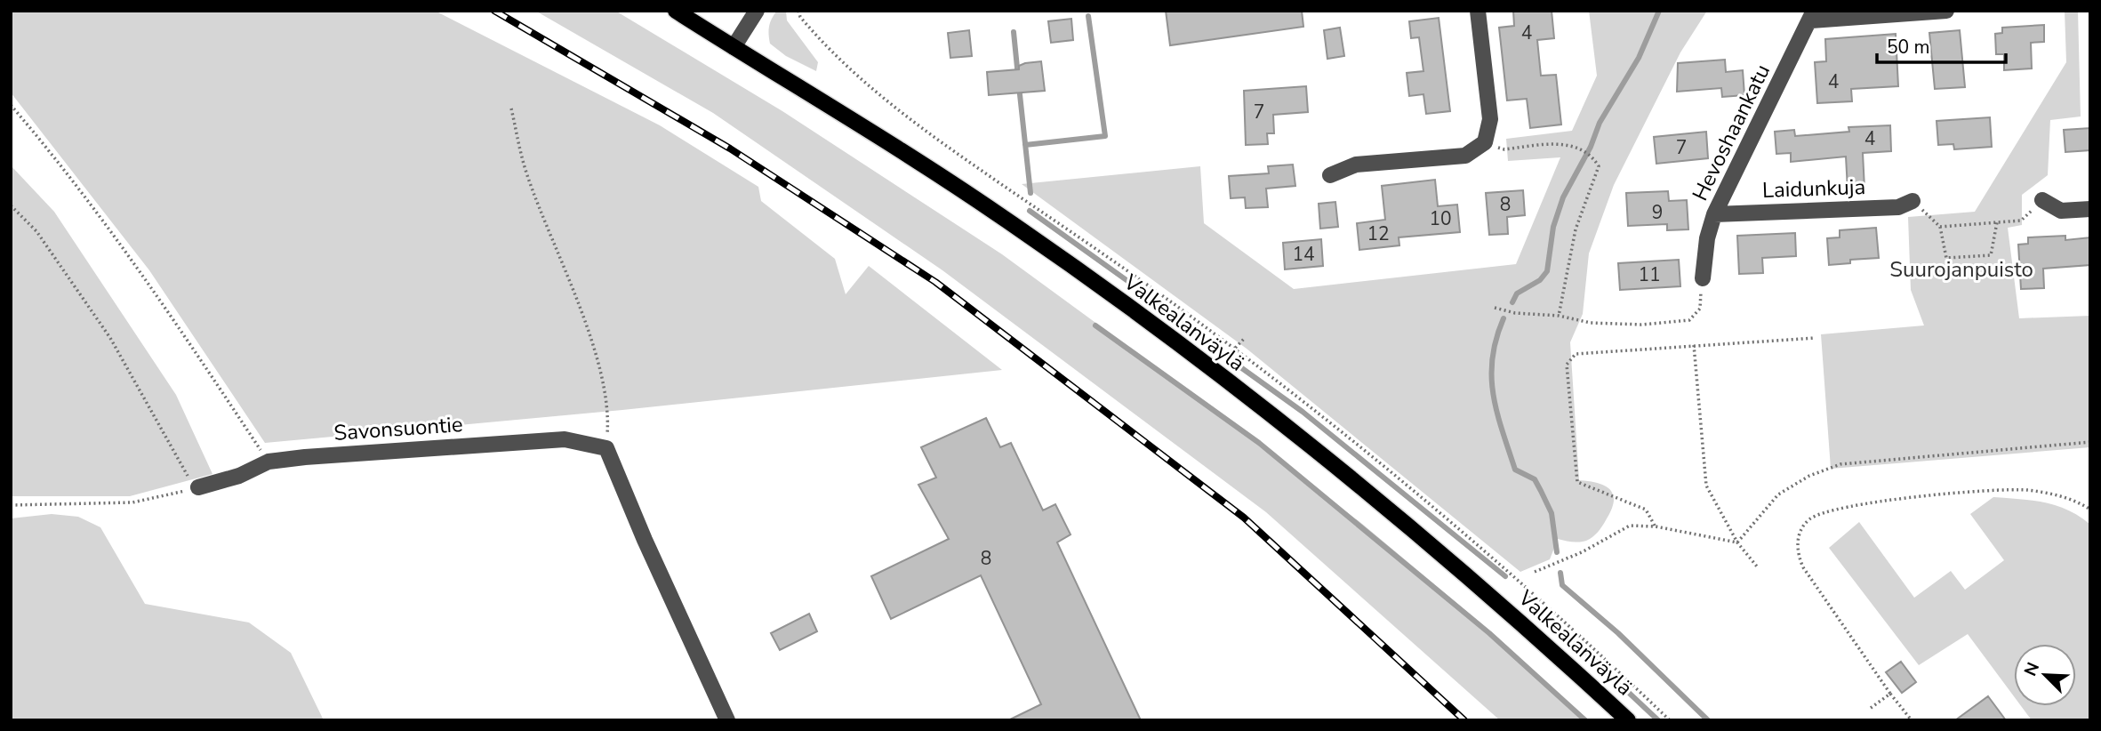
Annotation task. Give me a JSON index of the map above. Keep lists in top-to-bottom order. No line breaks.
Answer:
{"streets":{"main road":["Valkealanväylä"],"street":["Hevoshaankatu","Laidunkuja","Savonsuontie"]},"crossings":[["Hevoshaankatu","Laidunkuja"]],"parks":["Suurojanpuisto"],"house_numbers":["4","4","7","4","7","8","9","10","12","14","11","8"],"scale_bar":"50 m","north":"top left"}
